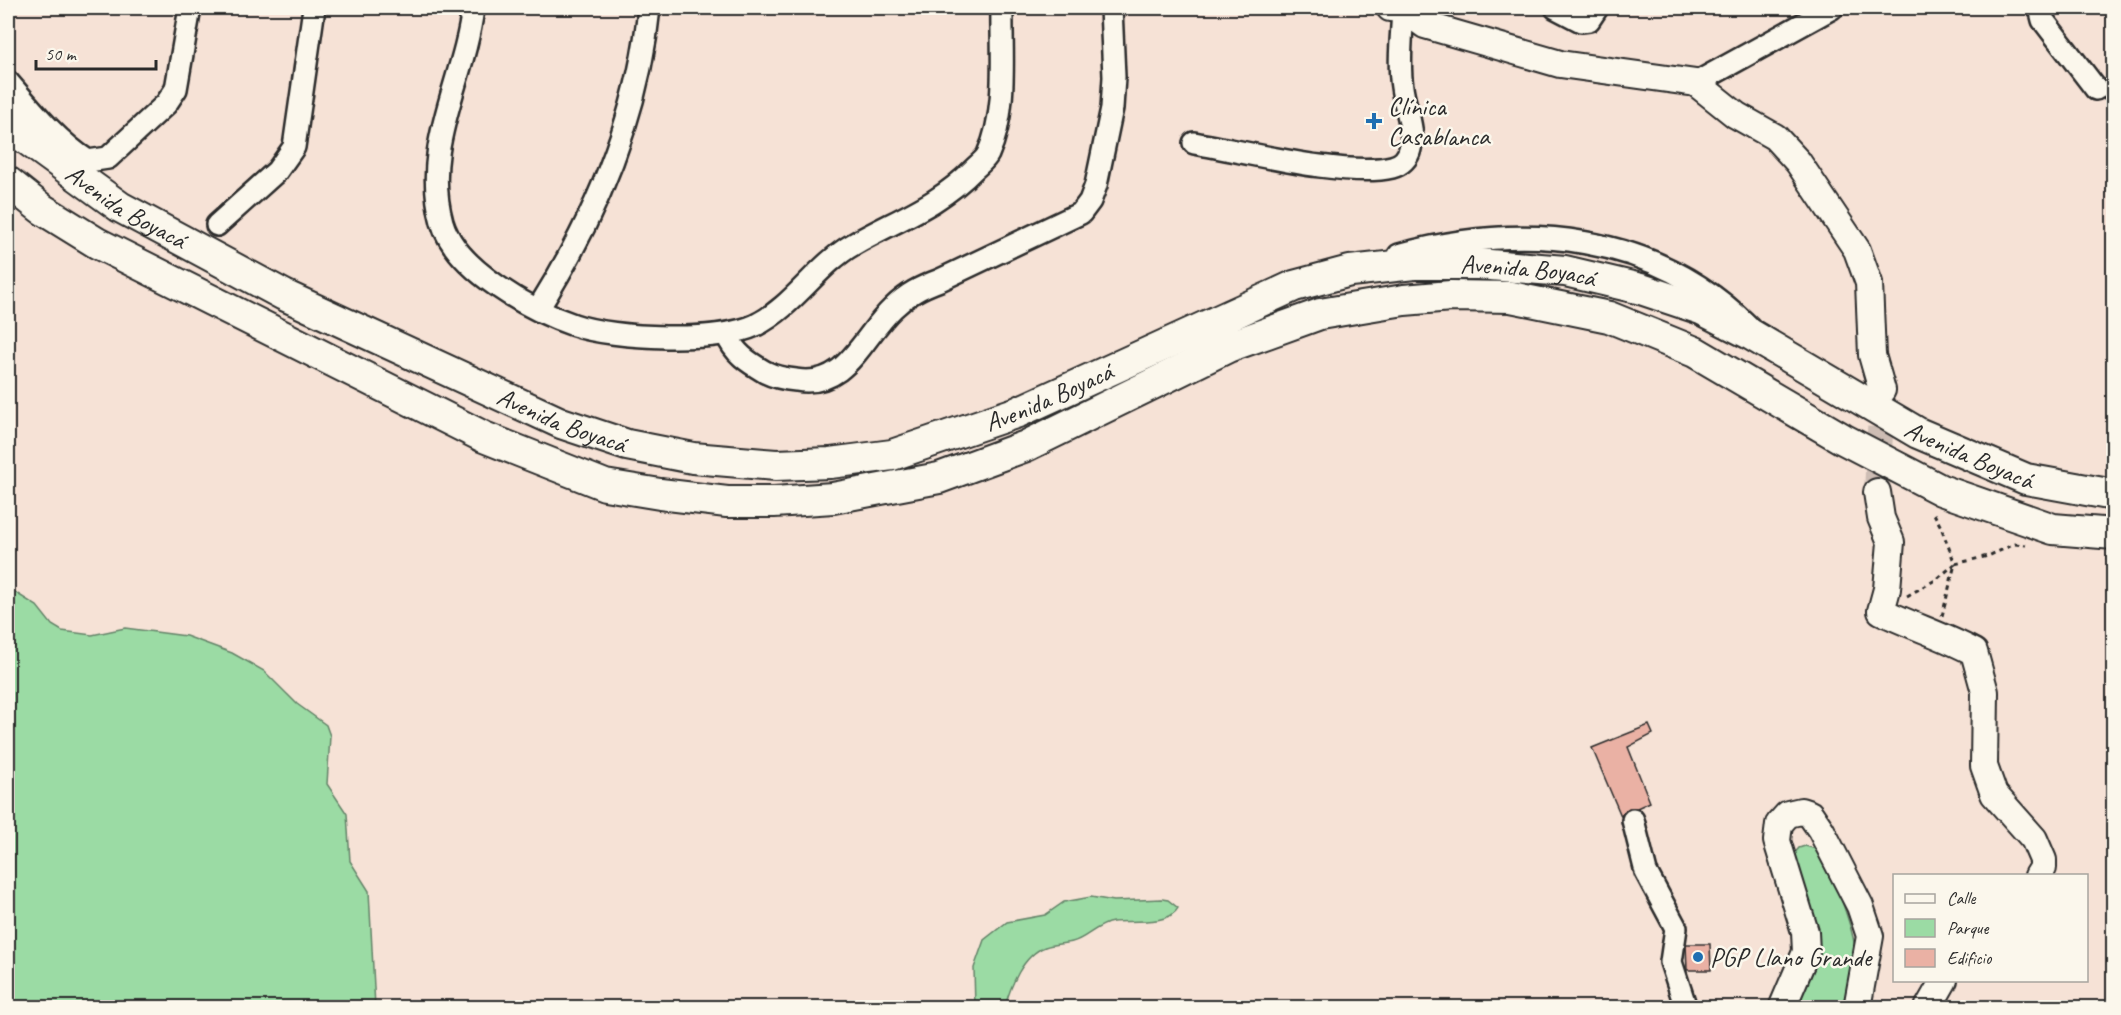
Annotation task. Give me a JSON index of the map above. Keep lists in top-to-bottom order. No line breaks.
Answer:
{"streets":{"highway":["Avenida Boyacá"]},"places":{"health":["Clínica Casablanca"],"other":["PGP Llano Grande"]},"legend":["Calle","Parque","Edificio"],"scale_bar":"50 m"}
